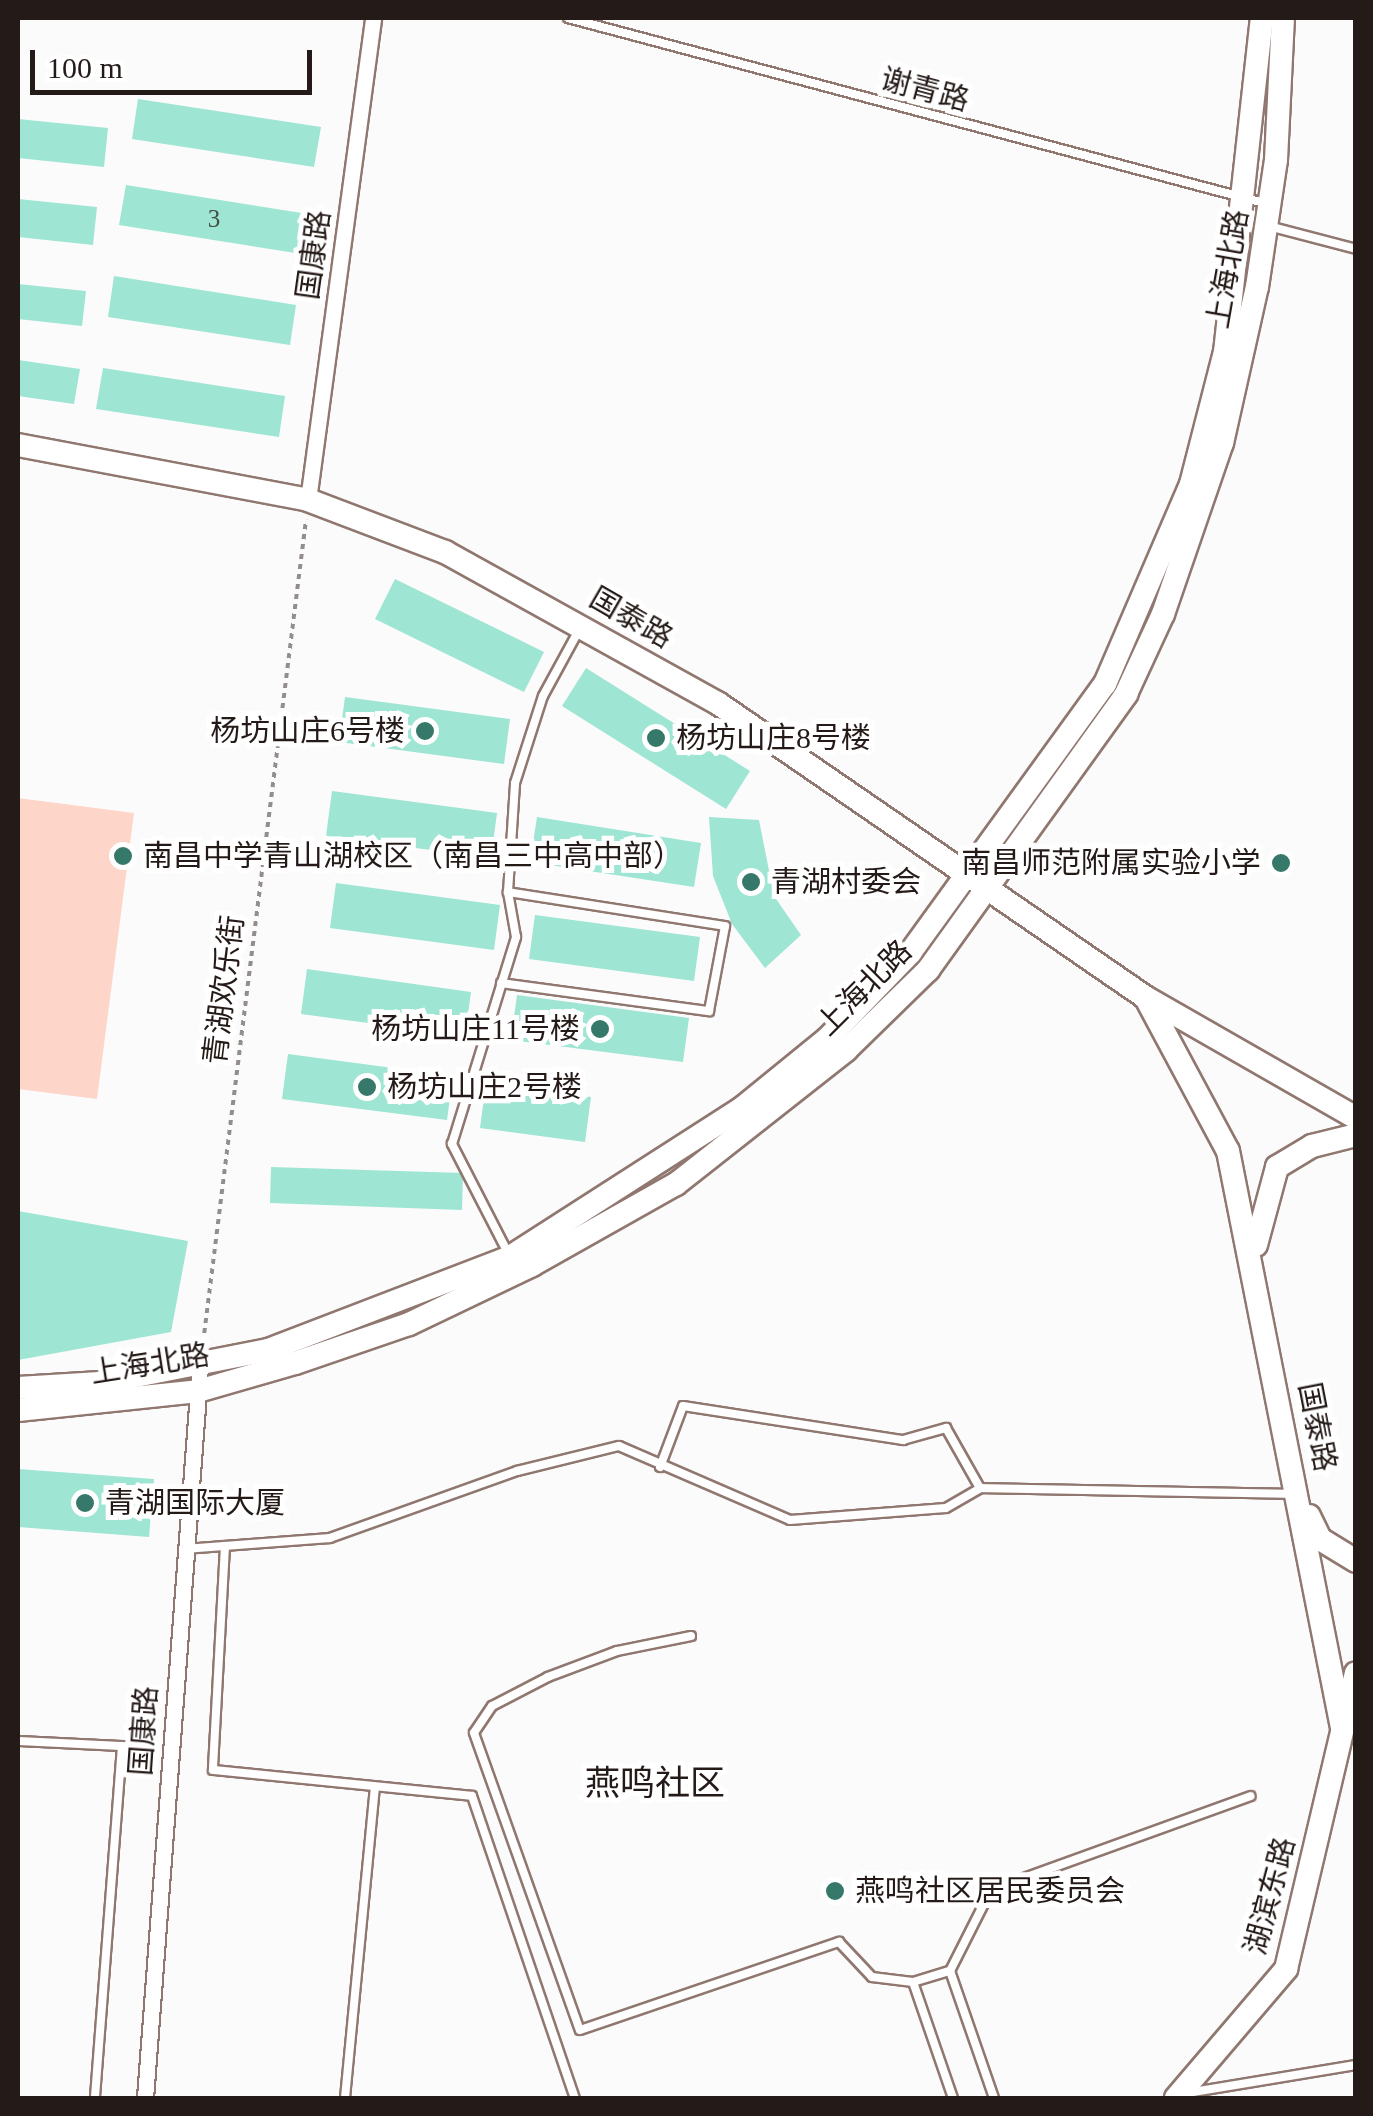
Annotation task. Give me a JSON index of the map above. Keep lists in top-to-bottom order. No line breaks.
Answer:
{"streets":{"main road":["上海北路","国泰路","湖滨东路"],"street":["国康路"],"lane":["谢青路"],"path":["青湖欢乐街"]},"crossings":[["谢青路","上海北路"],["国康路","上海北路"],["国康路","国泰路"],["国康路","青湖欢乐街"],["上海北路","国泰路"],["上海北路","青湖欢乐街"],["国泰路","青湖欢乐街"],["国泰路","湖滨东路"]],"districts":["燕鸣社区"],"places":["杨坊山庄6号楼","杨坊山庄8号楼","南昌中学青山湖校区（南昌三中高中部）","南昌师范附属实验小学","青湖村委会","杨坊山庄11号楼","杨坊山庄2号楼","青湖国际大厦","燕鸣社区居民委员会"],"house_numbers":["3"],"scale_bar":"100 m"}
